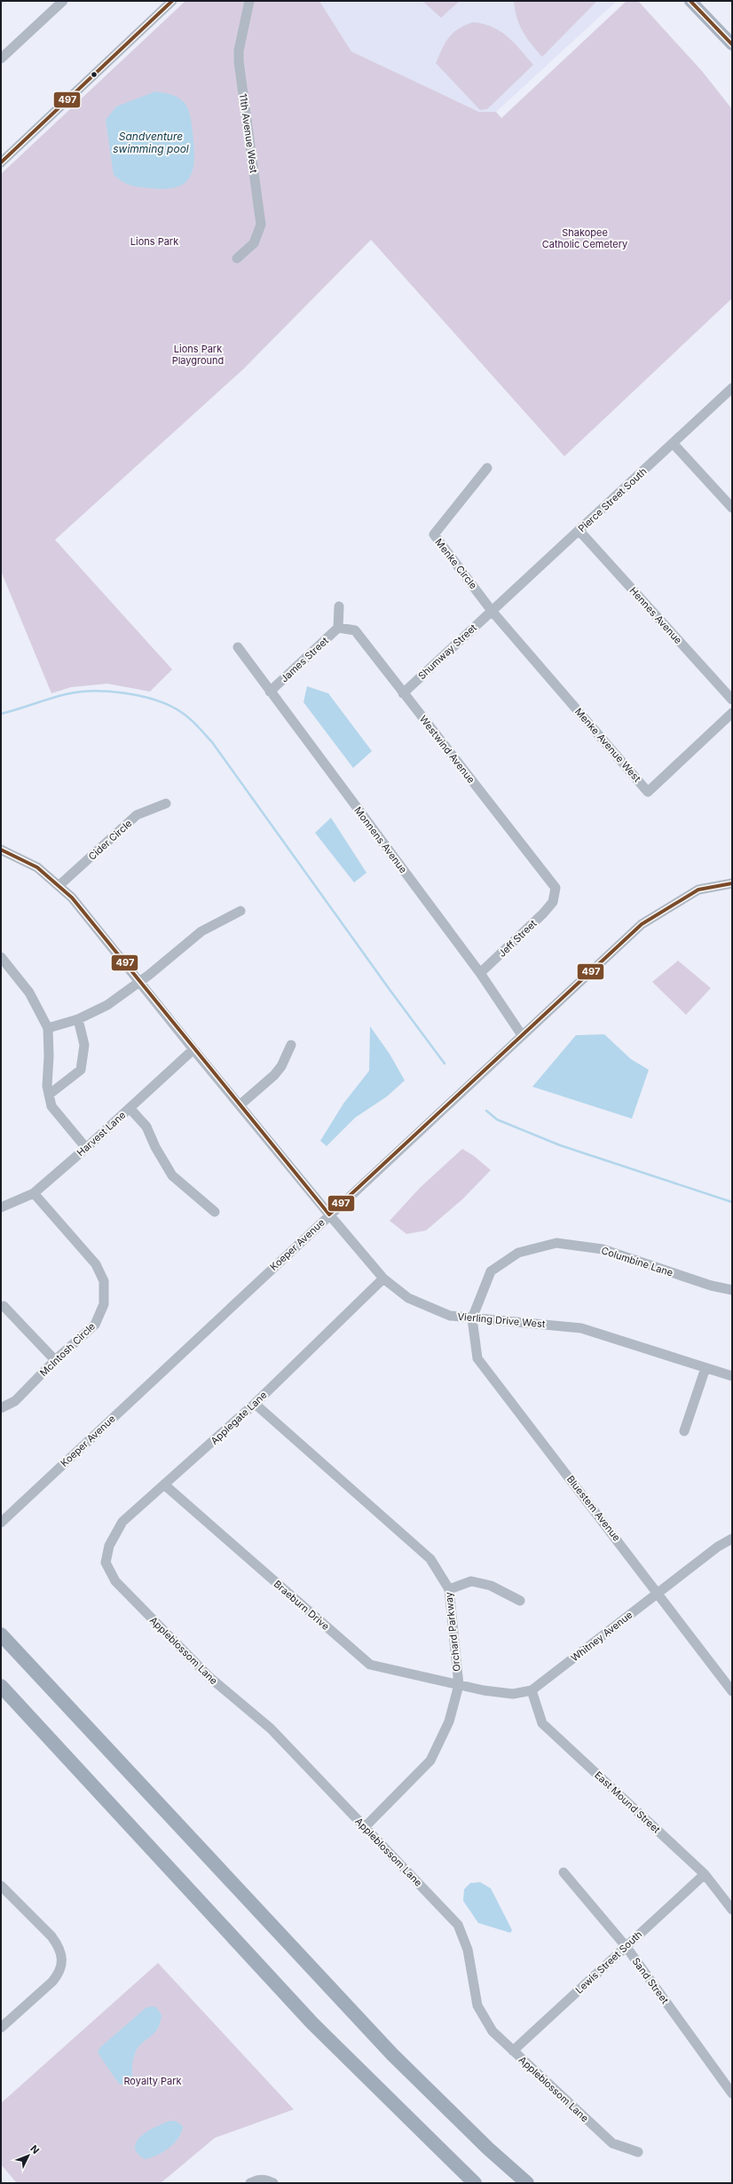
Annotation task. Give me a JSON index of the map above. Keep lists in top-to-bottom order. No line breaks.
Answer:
{"streets":{"street":["11th Avenue West","Pierce Street South","Menke Circle","Hennes Avenue","Shumway Street","James Street","Menke Avenue West","Westwind Avenue","Cider Circle","Monnens Avenue","Jeff Street","Harvest Lane","Koeper Avenue","Columbine Lane","Vierling Drive West","McIntosh Circle","Applegate Lane","Bluestem Avenue","Braeburn Drive","Orchard Parkway","Whitney Avenue","Appleblossom Lane","East Mound Street","Lewis Street South","Sand Street"]},"crossings":[["Pierce Street South","Menke Circle"],["Pierce Street South","Hennes Avenue"],["Pierce Street South","Shumway Street"],["Pierce Street South","Menke Avenue West"],["Menke Circle","Shumway Street"],["Menke Circle","Menke Avenue West"],["Shumway Street","Menke Avenue West"],["Shumway Street","Westwind Avenue"],["James Street","Westwind Avenue"],["James Street","Monnens Avenue"],["Westwind Avenue","Jeff Street"],["Cider Circle","Vierling Drive West"],["Monnens Avenue","Jeff Street"],["Monnens Avenue","Koeper Avenue"],["Harvest Lane","Vierling Drive West"],["Harvest Lane","McIntosh Circle"],["Koeper Avenue","Vierling Drive West"],["Columbine Lane","Vierling Drive West"],["Columbine Lane","Bluestem Avenue"],["Vierling Drive West","Applegate Lane"],["Vierling Drive West","Bluestem Avenue"],["Applegate Lane","Braeburn Drive"],["Applegate Lane","Orchard Parkway"],["Applegate Lane","Appleblossom Lane"],["Bluestem Avenue","Whitney Avenue"],["Braeburn Drive","Orchard Parkway"],["Braeburn Drive","Whitney Avenue"],["Orchard Parkway","Whitney Avenue"],["Orchard Parkway","Appleblossom Lane"],["Whitney Avenue","East Mound Street"],["Appleblossom Lane","Lewis Street South"],["East Mound Street","Lewis Street South"],["Lewis Street South","Sand Street"]],"water":["Sandventure swimming pool"],"parks":["Shakopee Catholic Cemetery","Lions Park","Lions Park Playground","Royalty Park"],"lines":["transit line 497"],"north":"top right"}
